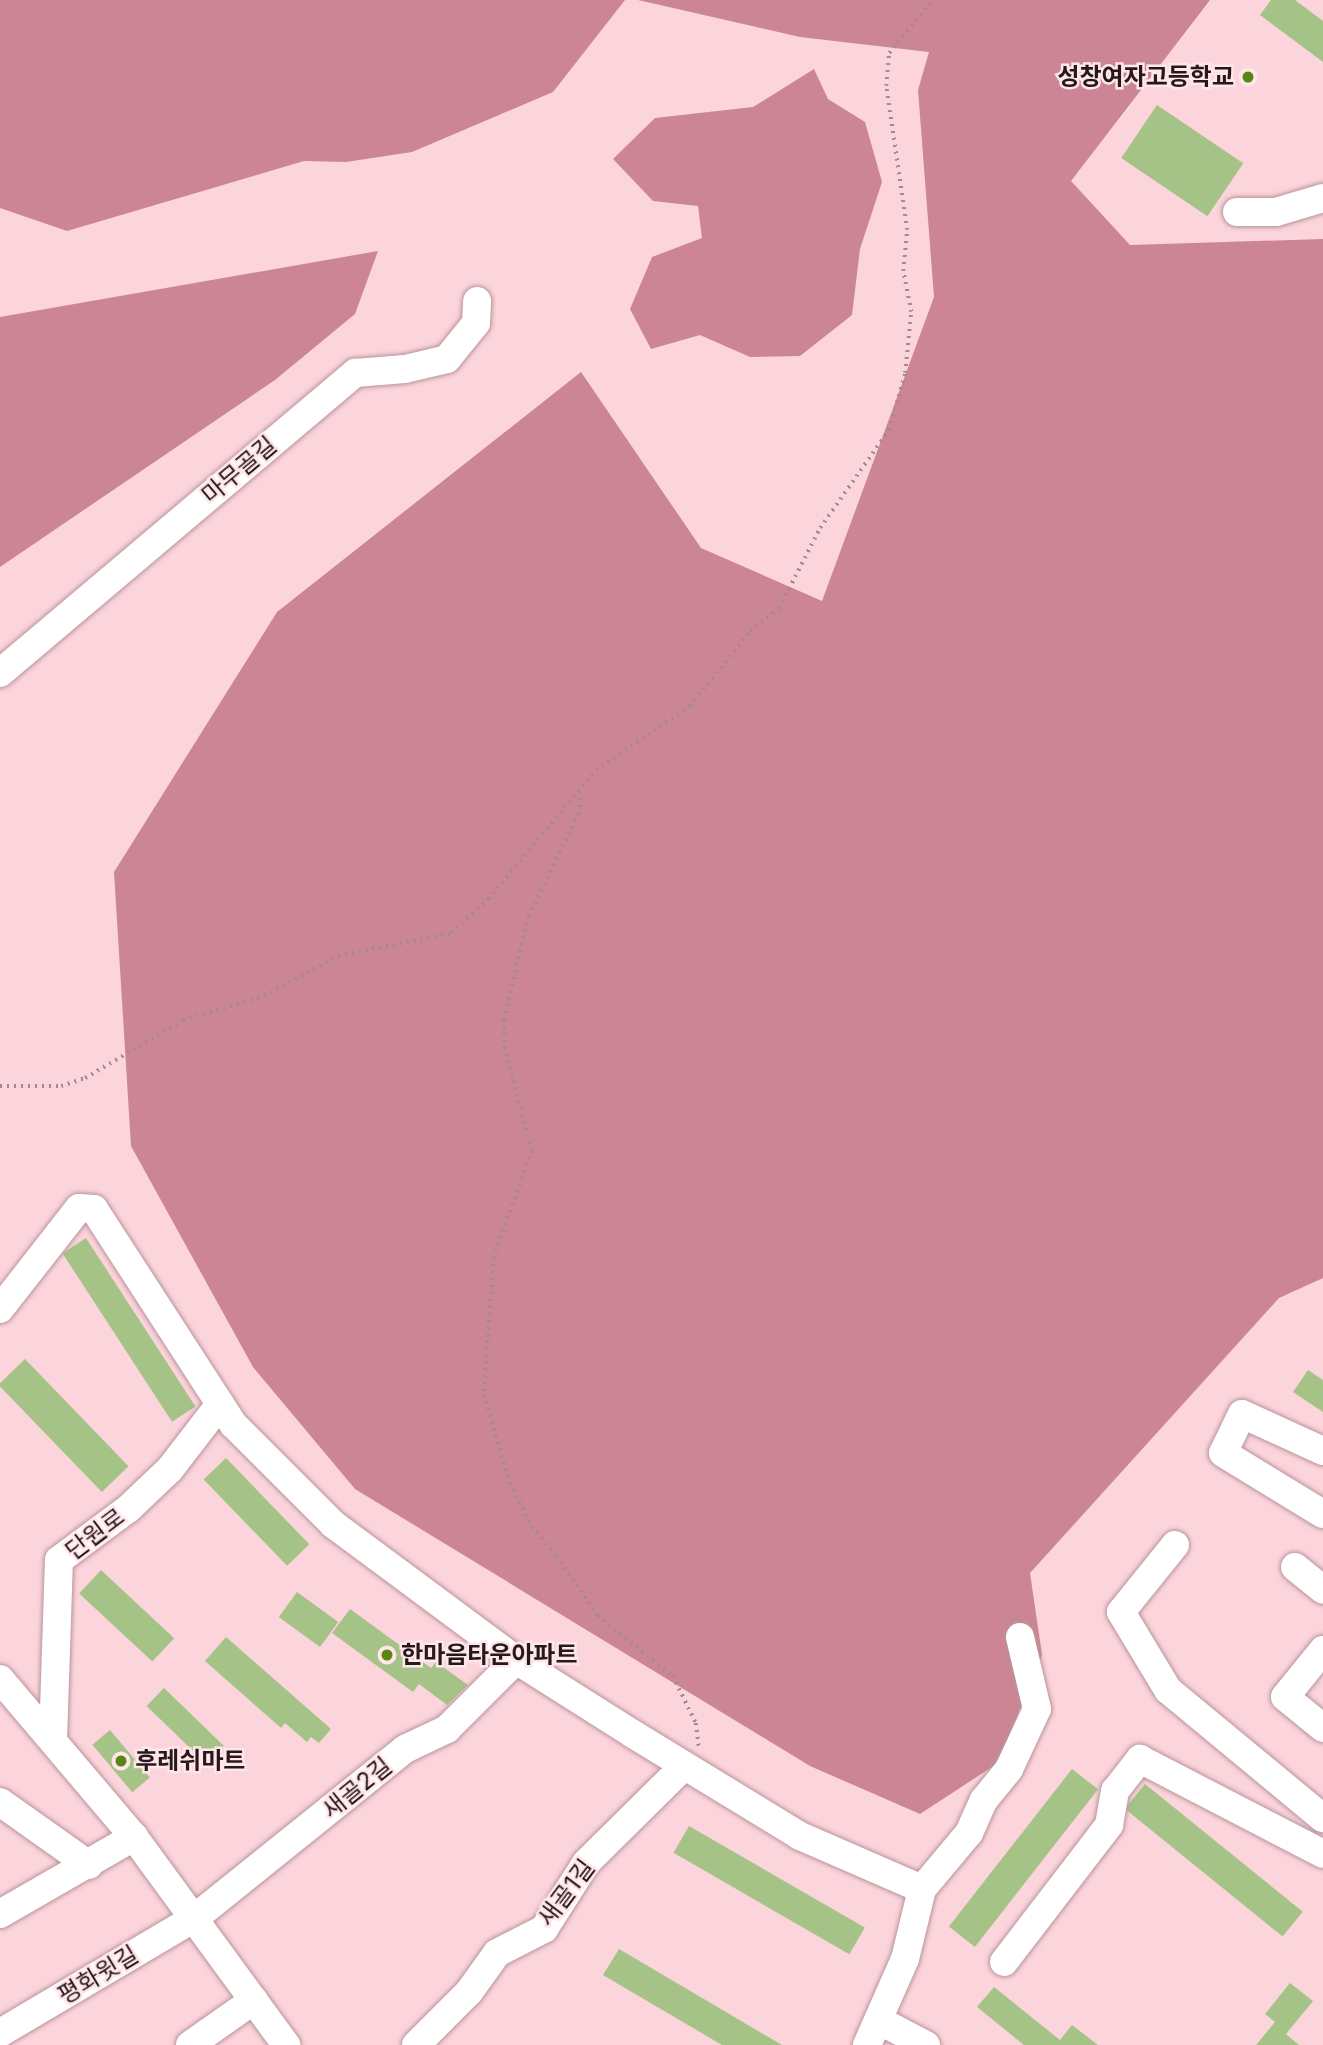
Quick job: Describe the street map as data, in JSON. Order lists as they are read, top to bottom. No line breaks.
{"streets":{"street":["마무골길","단원로","새골2길","새골1길","평화윗길"]},"crossings":[["새골2길","평화윗길"]],"places":["성창여자고등학교","한마음타운아파트","후레쉬마트"]}
